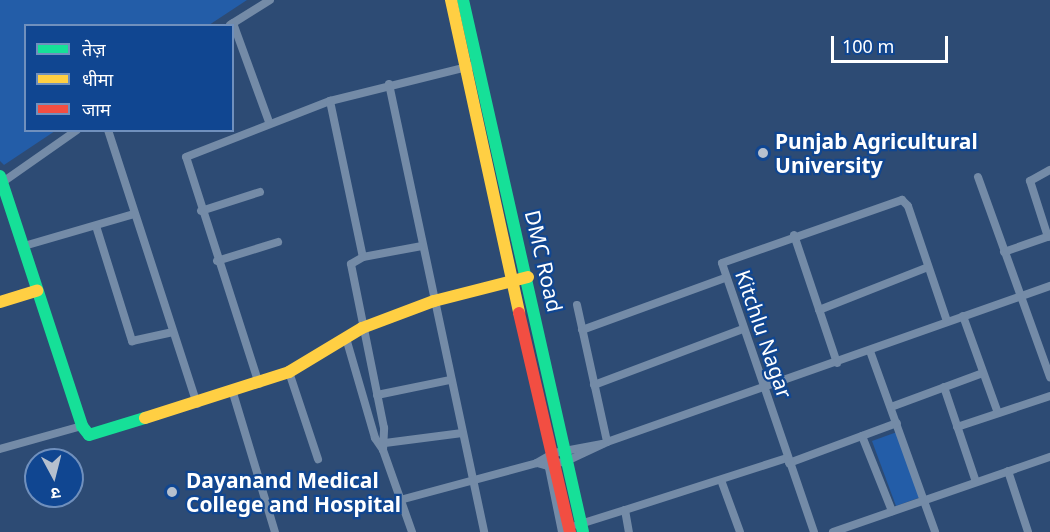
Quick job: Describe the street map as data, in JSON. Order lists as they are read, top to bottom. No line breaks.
{"streets":{"street":["DMC Road","Kitchlu Nagar"]},"places":["Punjab Agricultural University","Dayanand Medical College and Hospital"],"legend":["तेज़","धीमा","जाम"],"scale_bar":"100 m","north":"bottom"}
